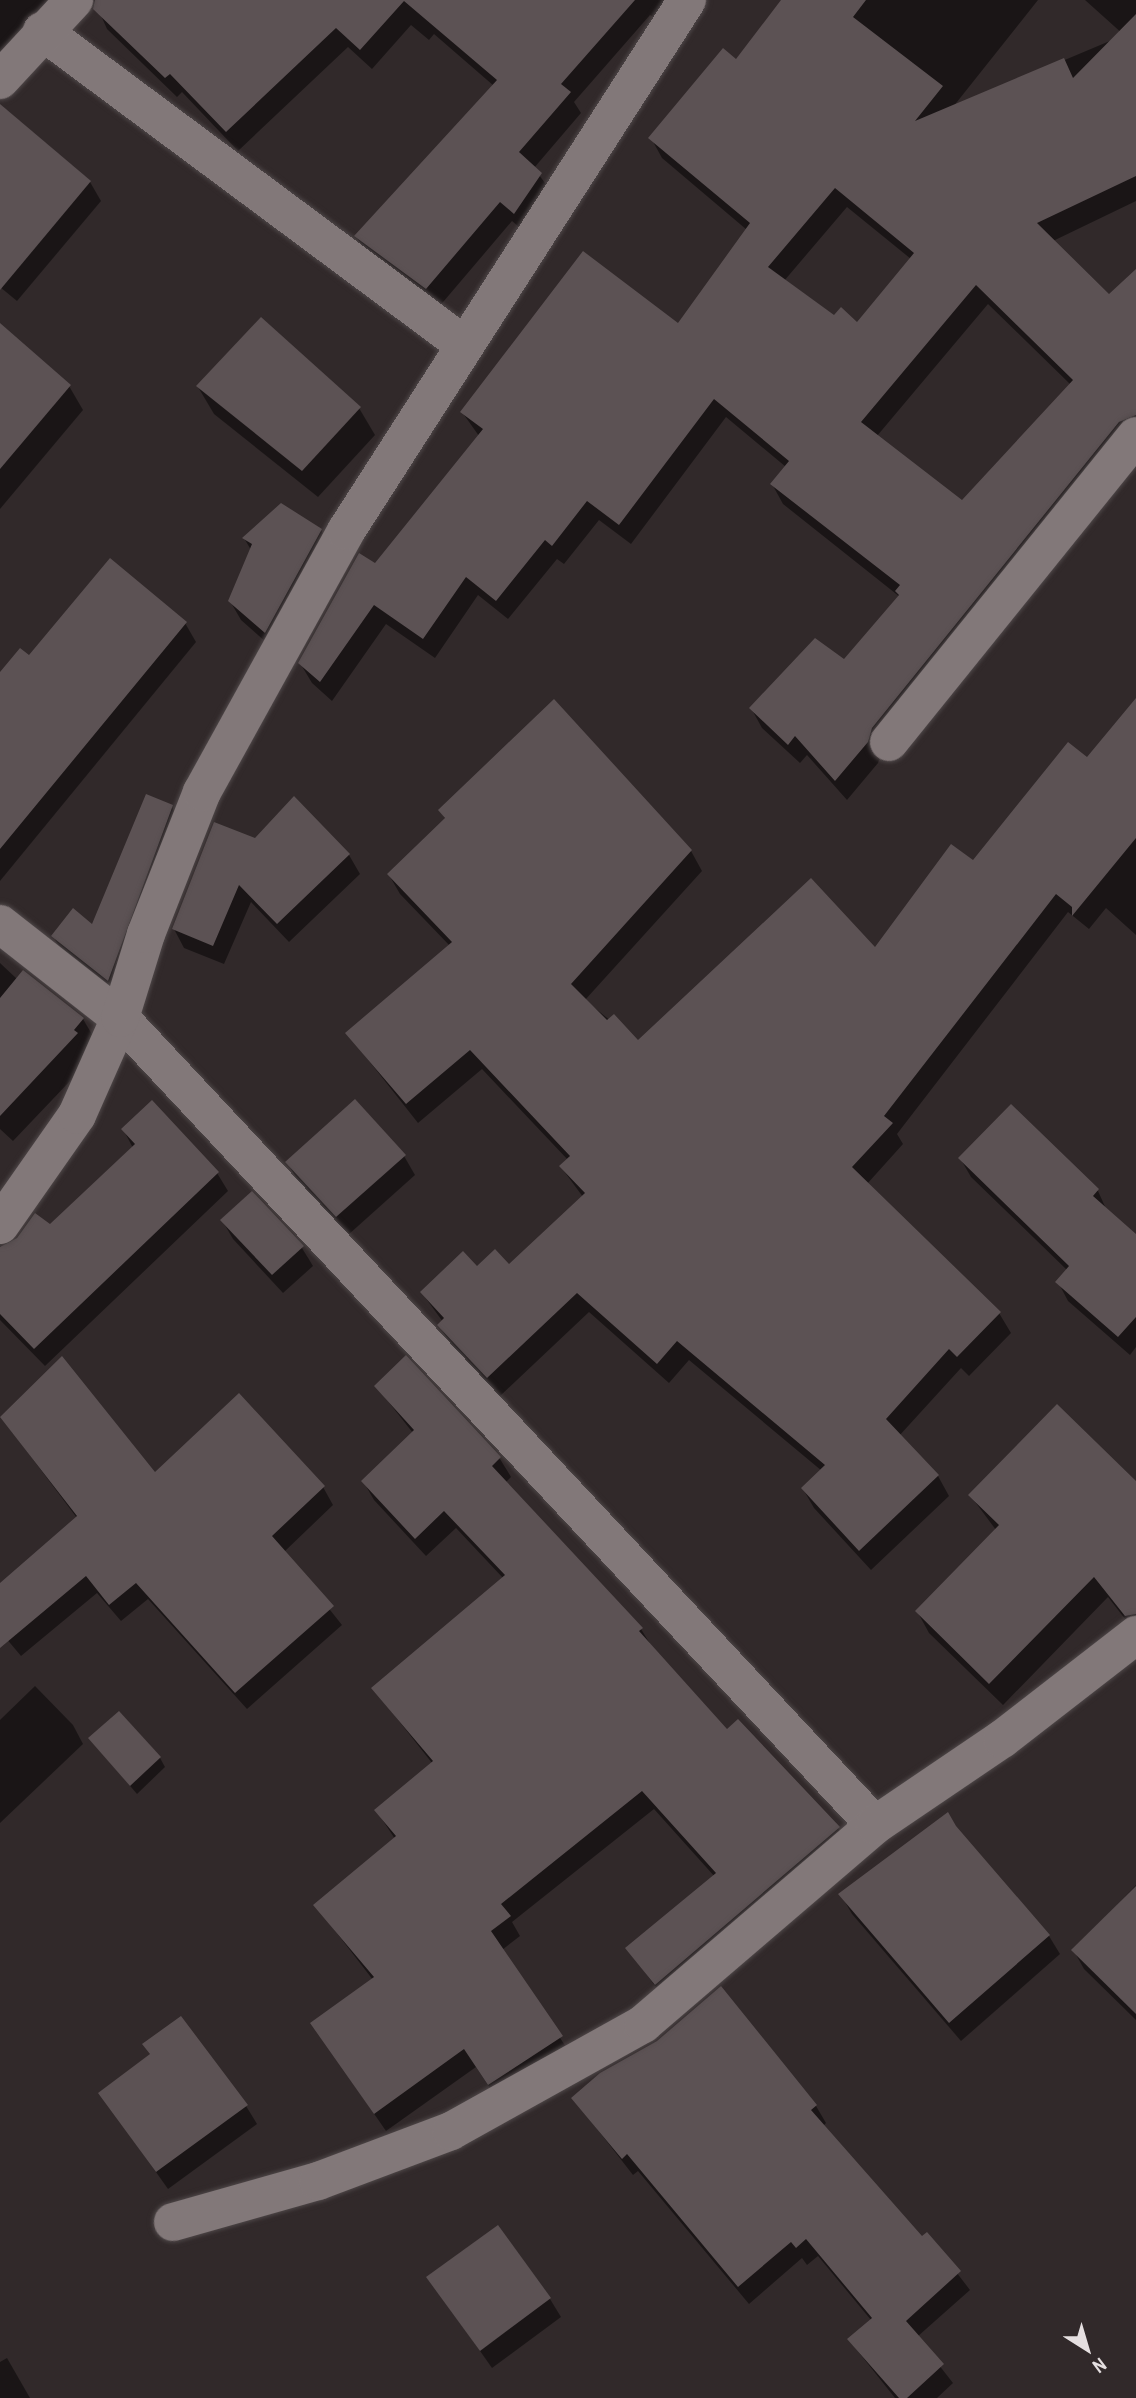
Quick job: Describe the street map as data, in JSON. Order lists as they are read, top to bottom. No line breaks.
{"north":"bottom right"}
